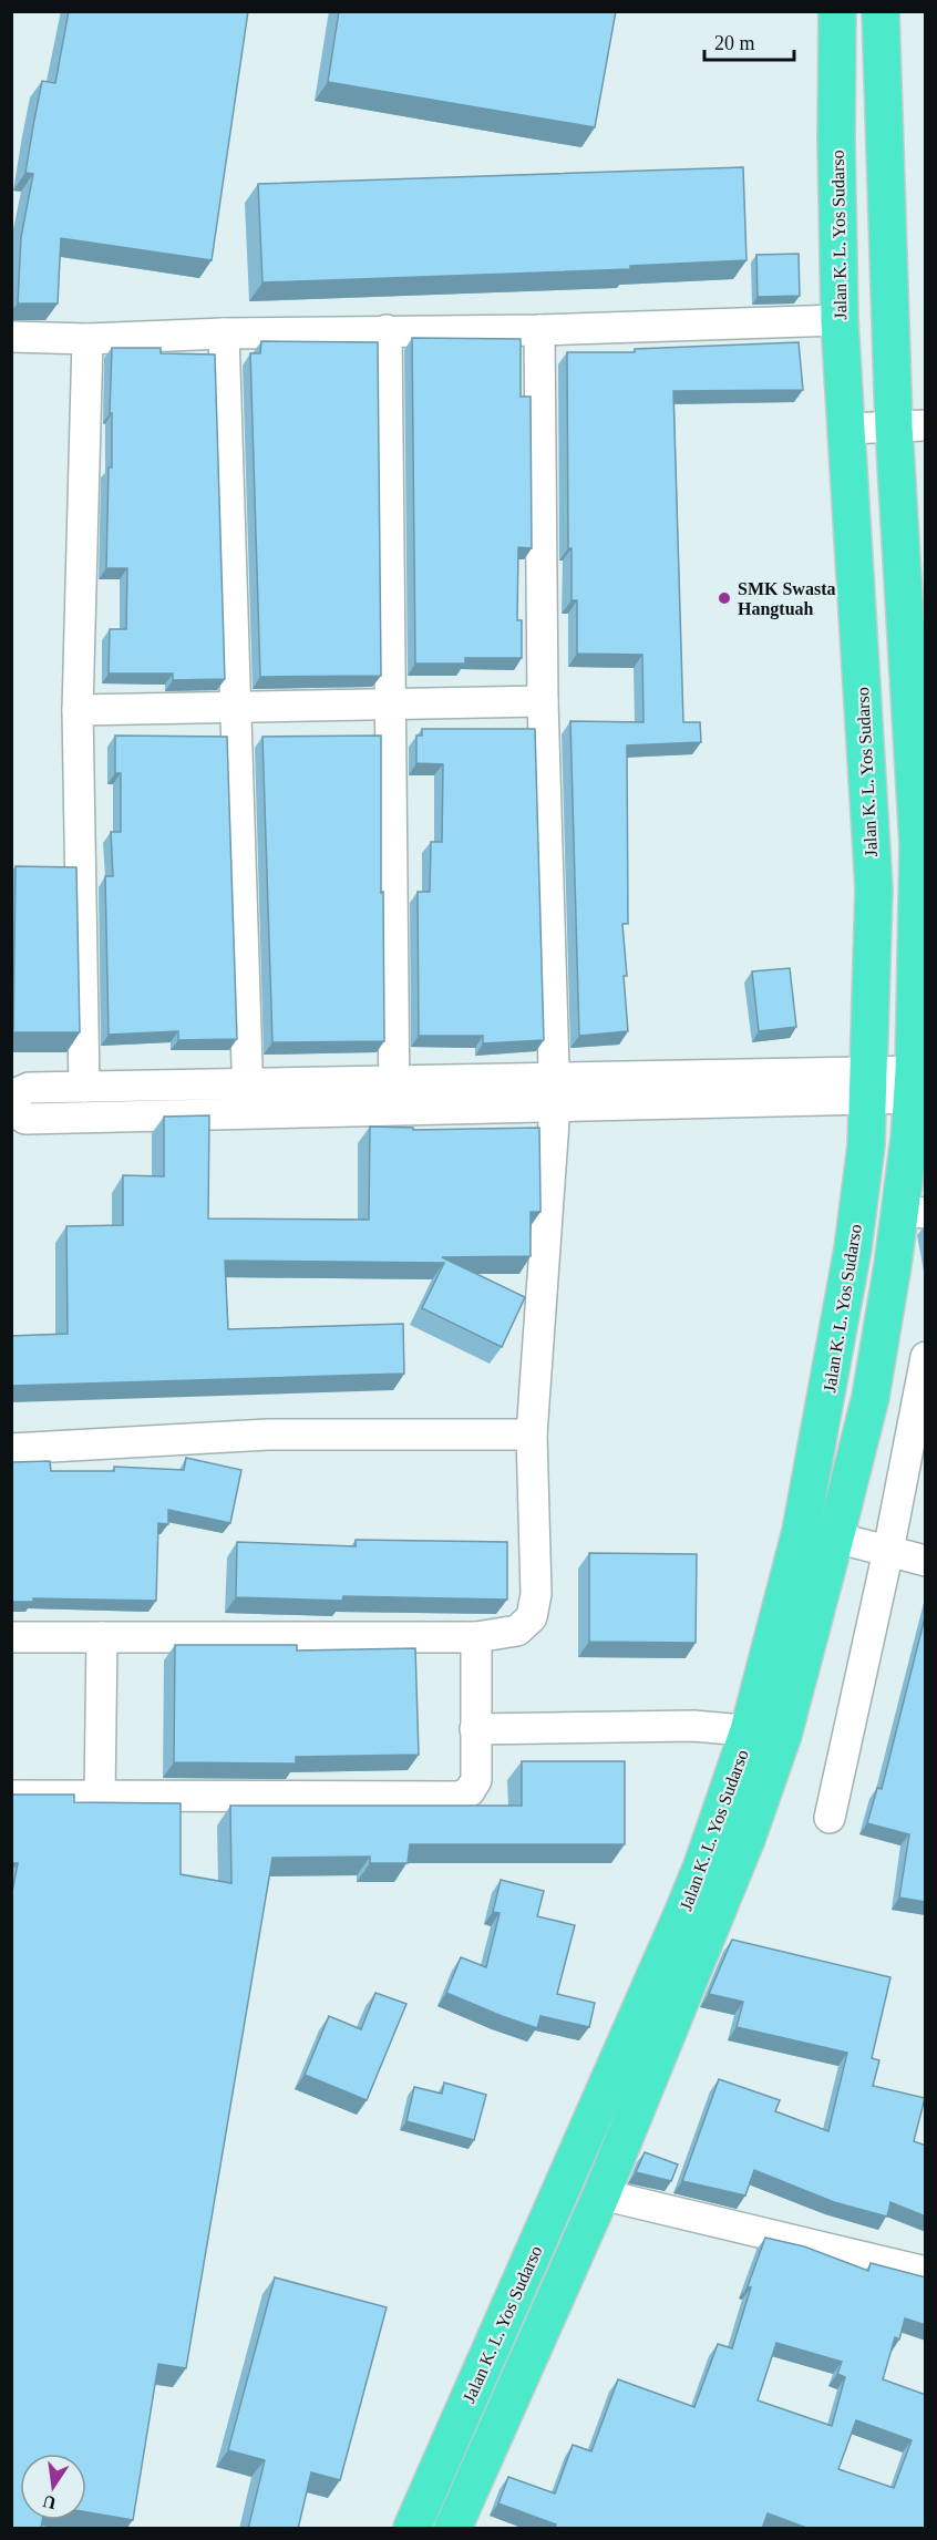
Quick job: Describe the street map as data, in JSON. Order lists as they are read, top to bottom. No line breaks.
{"streets":{"highway":["Jalan K. L. Yos Sudarso"]},"places":["SMK Swasta Hangtuah"],"scale_bar":"20 m","north":"bottom"}
